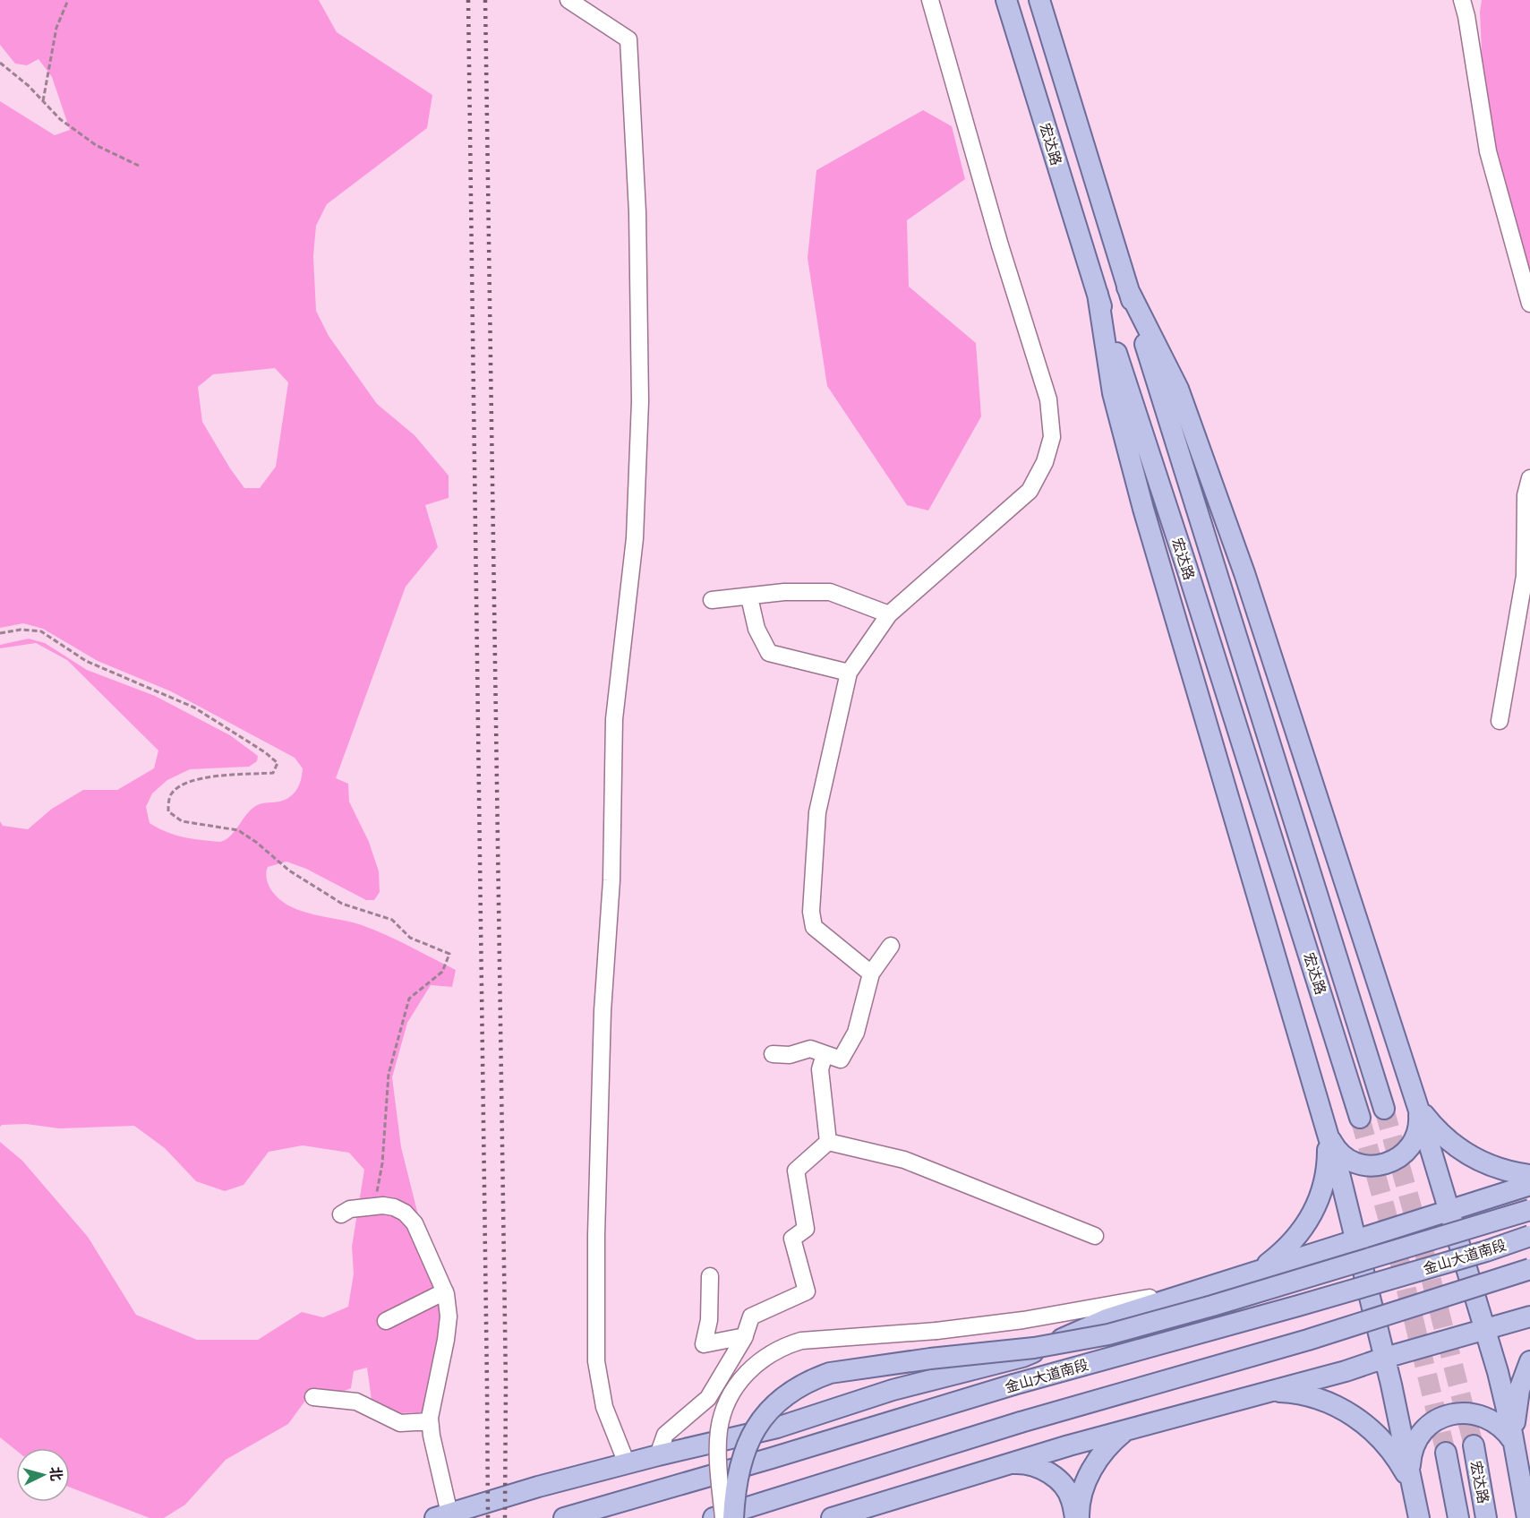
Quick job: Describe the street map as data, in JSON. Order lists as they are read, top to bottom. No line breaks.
{"streets":{"main road":["宏达路","金山大道南段"]},"north":"right"}
